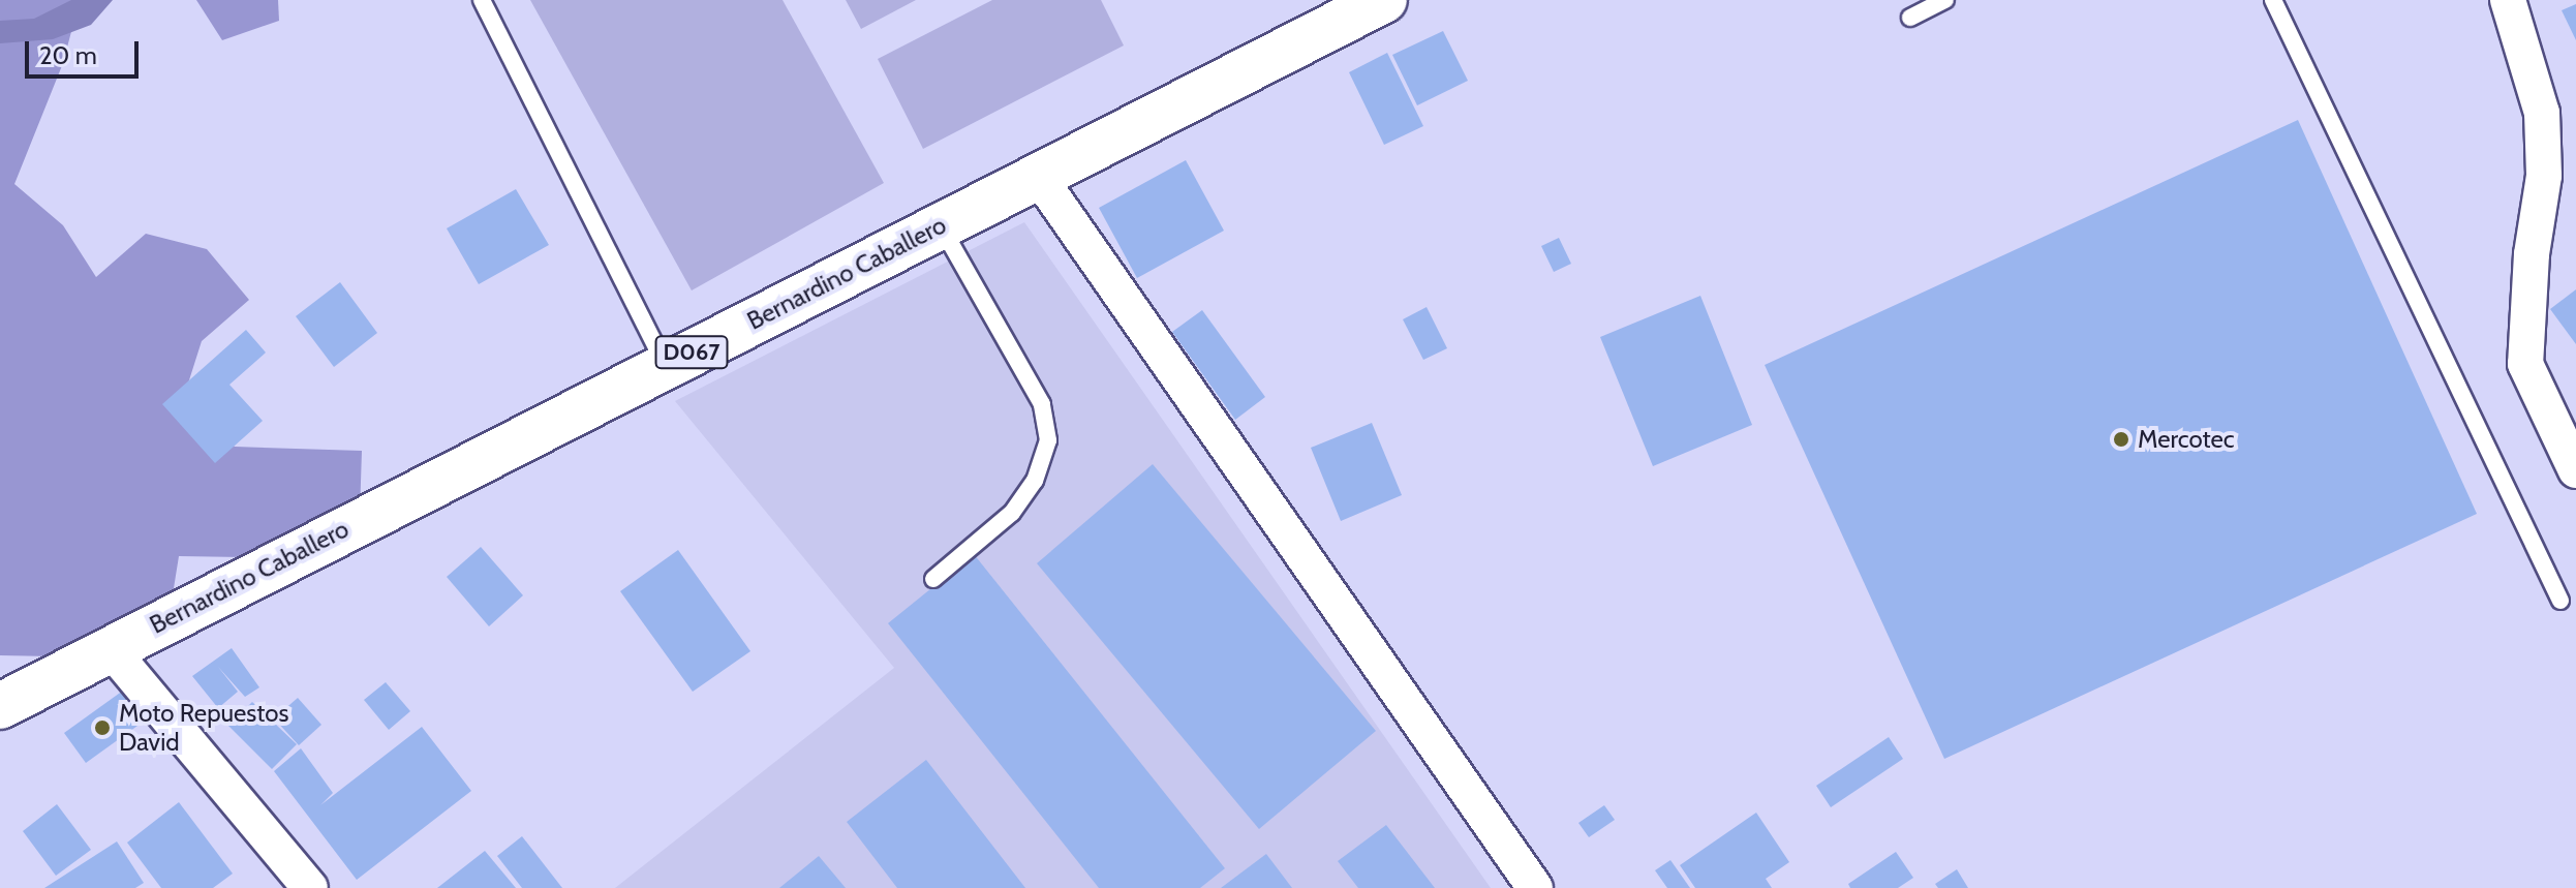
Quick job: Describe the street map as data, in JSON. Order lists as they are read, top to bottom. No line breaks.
{"streets":{"main road":["Bernardino Caballero","D067"]},"places":["Mercotec","Moto Repuestos David"],"scale_bar":"20 m"}
